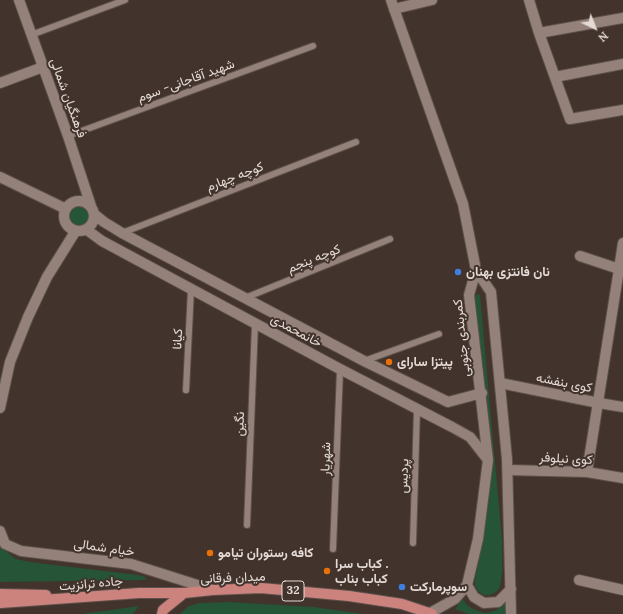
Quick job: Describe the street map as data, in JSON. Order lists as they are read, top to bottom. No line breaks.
{"streets":{"main road":["فرهنگیان شمالی","خانمحمدی","کمربندی جنوبی","کوی بنفشه","کوی نیلوفر","خیام شمالی","میدان فرقانی","جاده ترانزیت","32"],"lane":["شهید آقاجانی- سوم","کوچه چهارم","کوچه پنجم","کیانا","نگین","شهریار","پردیس"]},"crossings":[["شهید آقاجانی- سوم","فرهنگیان شمالی"],["فرهنگیان شمالی","خانمحمدی"],["کوچه چهارم","خانمحمدی"],["کوچه پنجم","خانمحمدی"],["خانمحمدی","کمربندی جنوبی"],["خانمحمدی","کیانا"],["خانمحمدی","نگین"],["خانمحمدی","شهریار"],["خانمحمدی","پردیس"],["کمربندی جنوبی","میدان فرقانی"],["خیام شمالی","میدان فرقانی"],["میدان فرقانی","جاده ترانزیت"]],"places":["نان فانتزی بهنان","پیتزا سارای","کافه رستوران تیامو","کباب سرا . کباب بناب","سوپرمارکت"],"north":"bottom right"}
